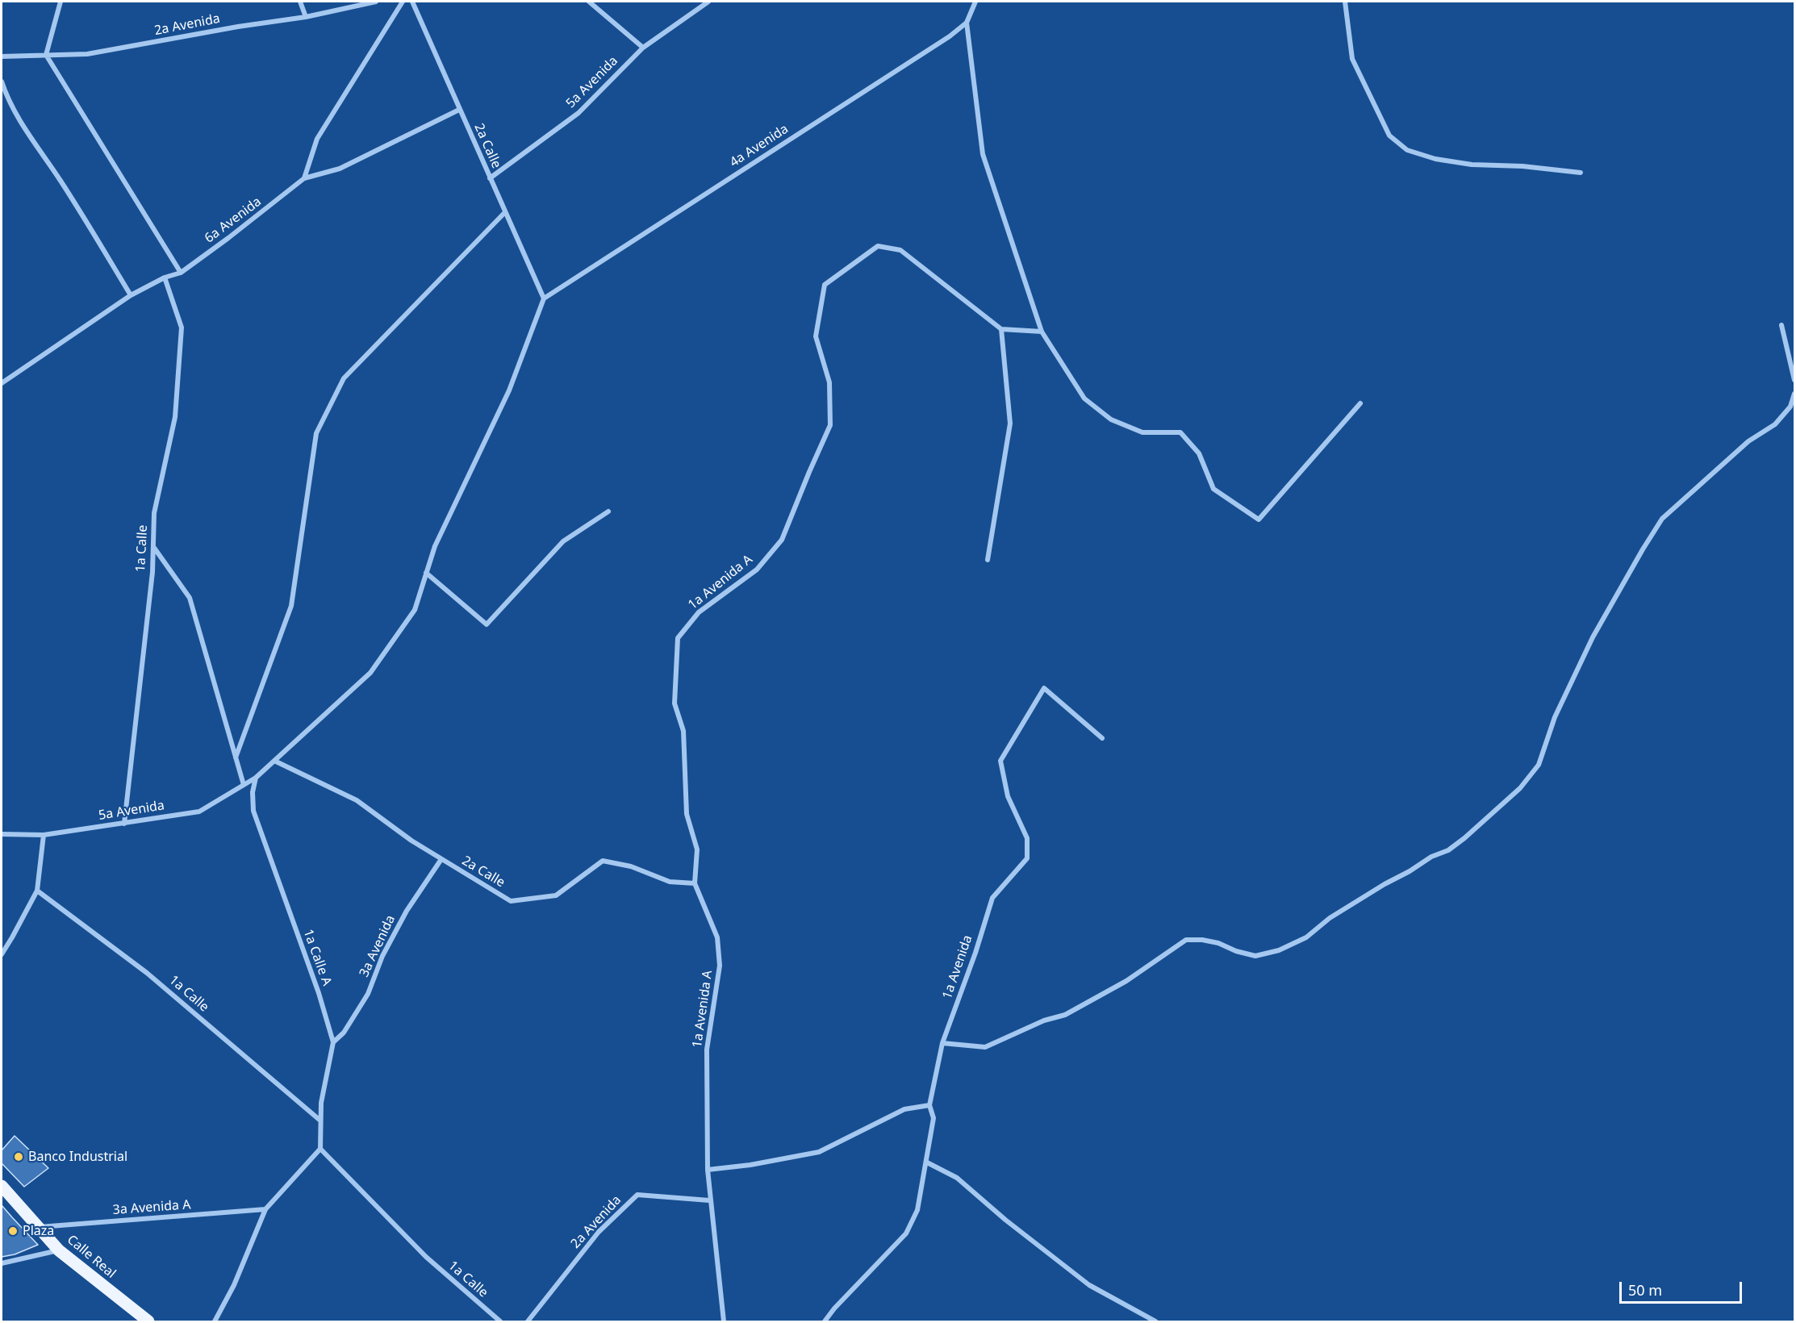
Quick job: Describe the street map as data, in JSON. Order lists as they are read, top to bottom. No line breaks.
{"streets":{"main road":["Calle Real"],"street":["2a Avenida","5a Avenida","2a Calle","4a Avenida","6a Avenida","1a Calle","1a Avenida A","3a Avenida","1a Calle A","1a Avenida","3a Avenida A"]},"crossings":[["2a Avenida","1a Avenida A"],["5a Avenida","2a Calle"],["5a Avenida","4a Avenida"],["5a Avenida","1a Calle"],["5a Avenida","1a Calle A"],["2a Calle","4a Avenida"],["2a Calle","1a Avenida A"],["2a Calle","3a Avenida"],["6a Avenida","1a Calle"],["1a Calle","1a Calle A"],["3a Avenida","1a Calle A"],["3a Avenida A","Calle Real"]],"places":["Banco Industrial","Plaza"],"scale_bar":"50 m"}
